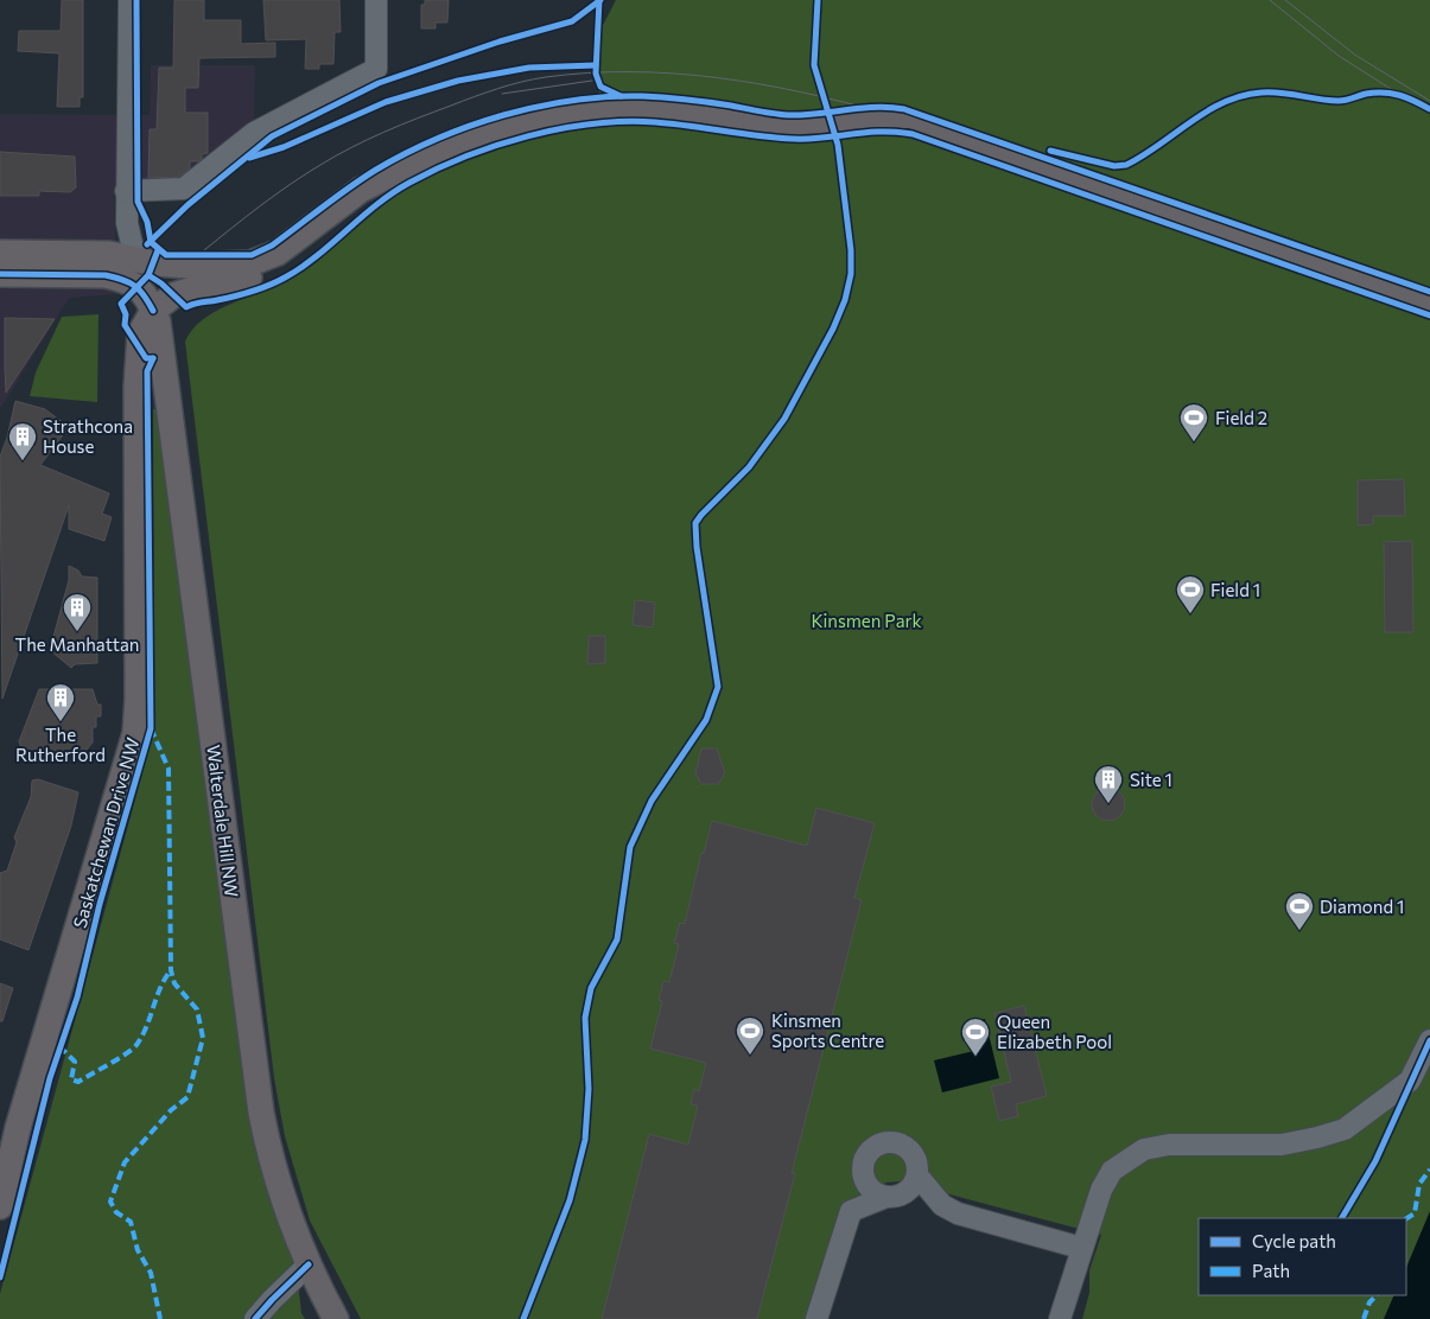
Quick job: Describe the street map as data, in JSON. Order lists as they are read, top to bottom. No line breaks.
{"streets":{"main road":["Walterdale Hill NW","Saskatchewan Drive NW"]},"crossings":[["Walterdale Hill NW","Saskatchewan Drive NW"]],"parks":["Kinsmen Park"],"places":{"sports":["Field 2","Field 1","Diamond 1","Kinsmen Sports Centre","Queen Elizabeth Pool"],"building":["Strathcona House","The Manhattan","The Rutherford","Site 1"]},"legend":["Cycle path","Path"]}
